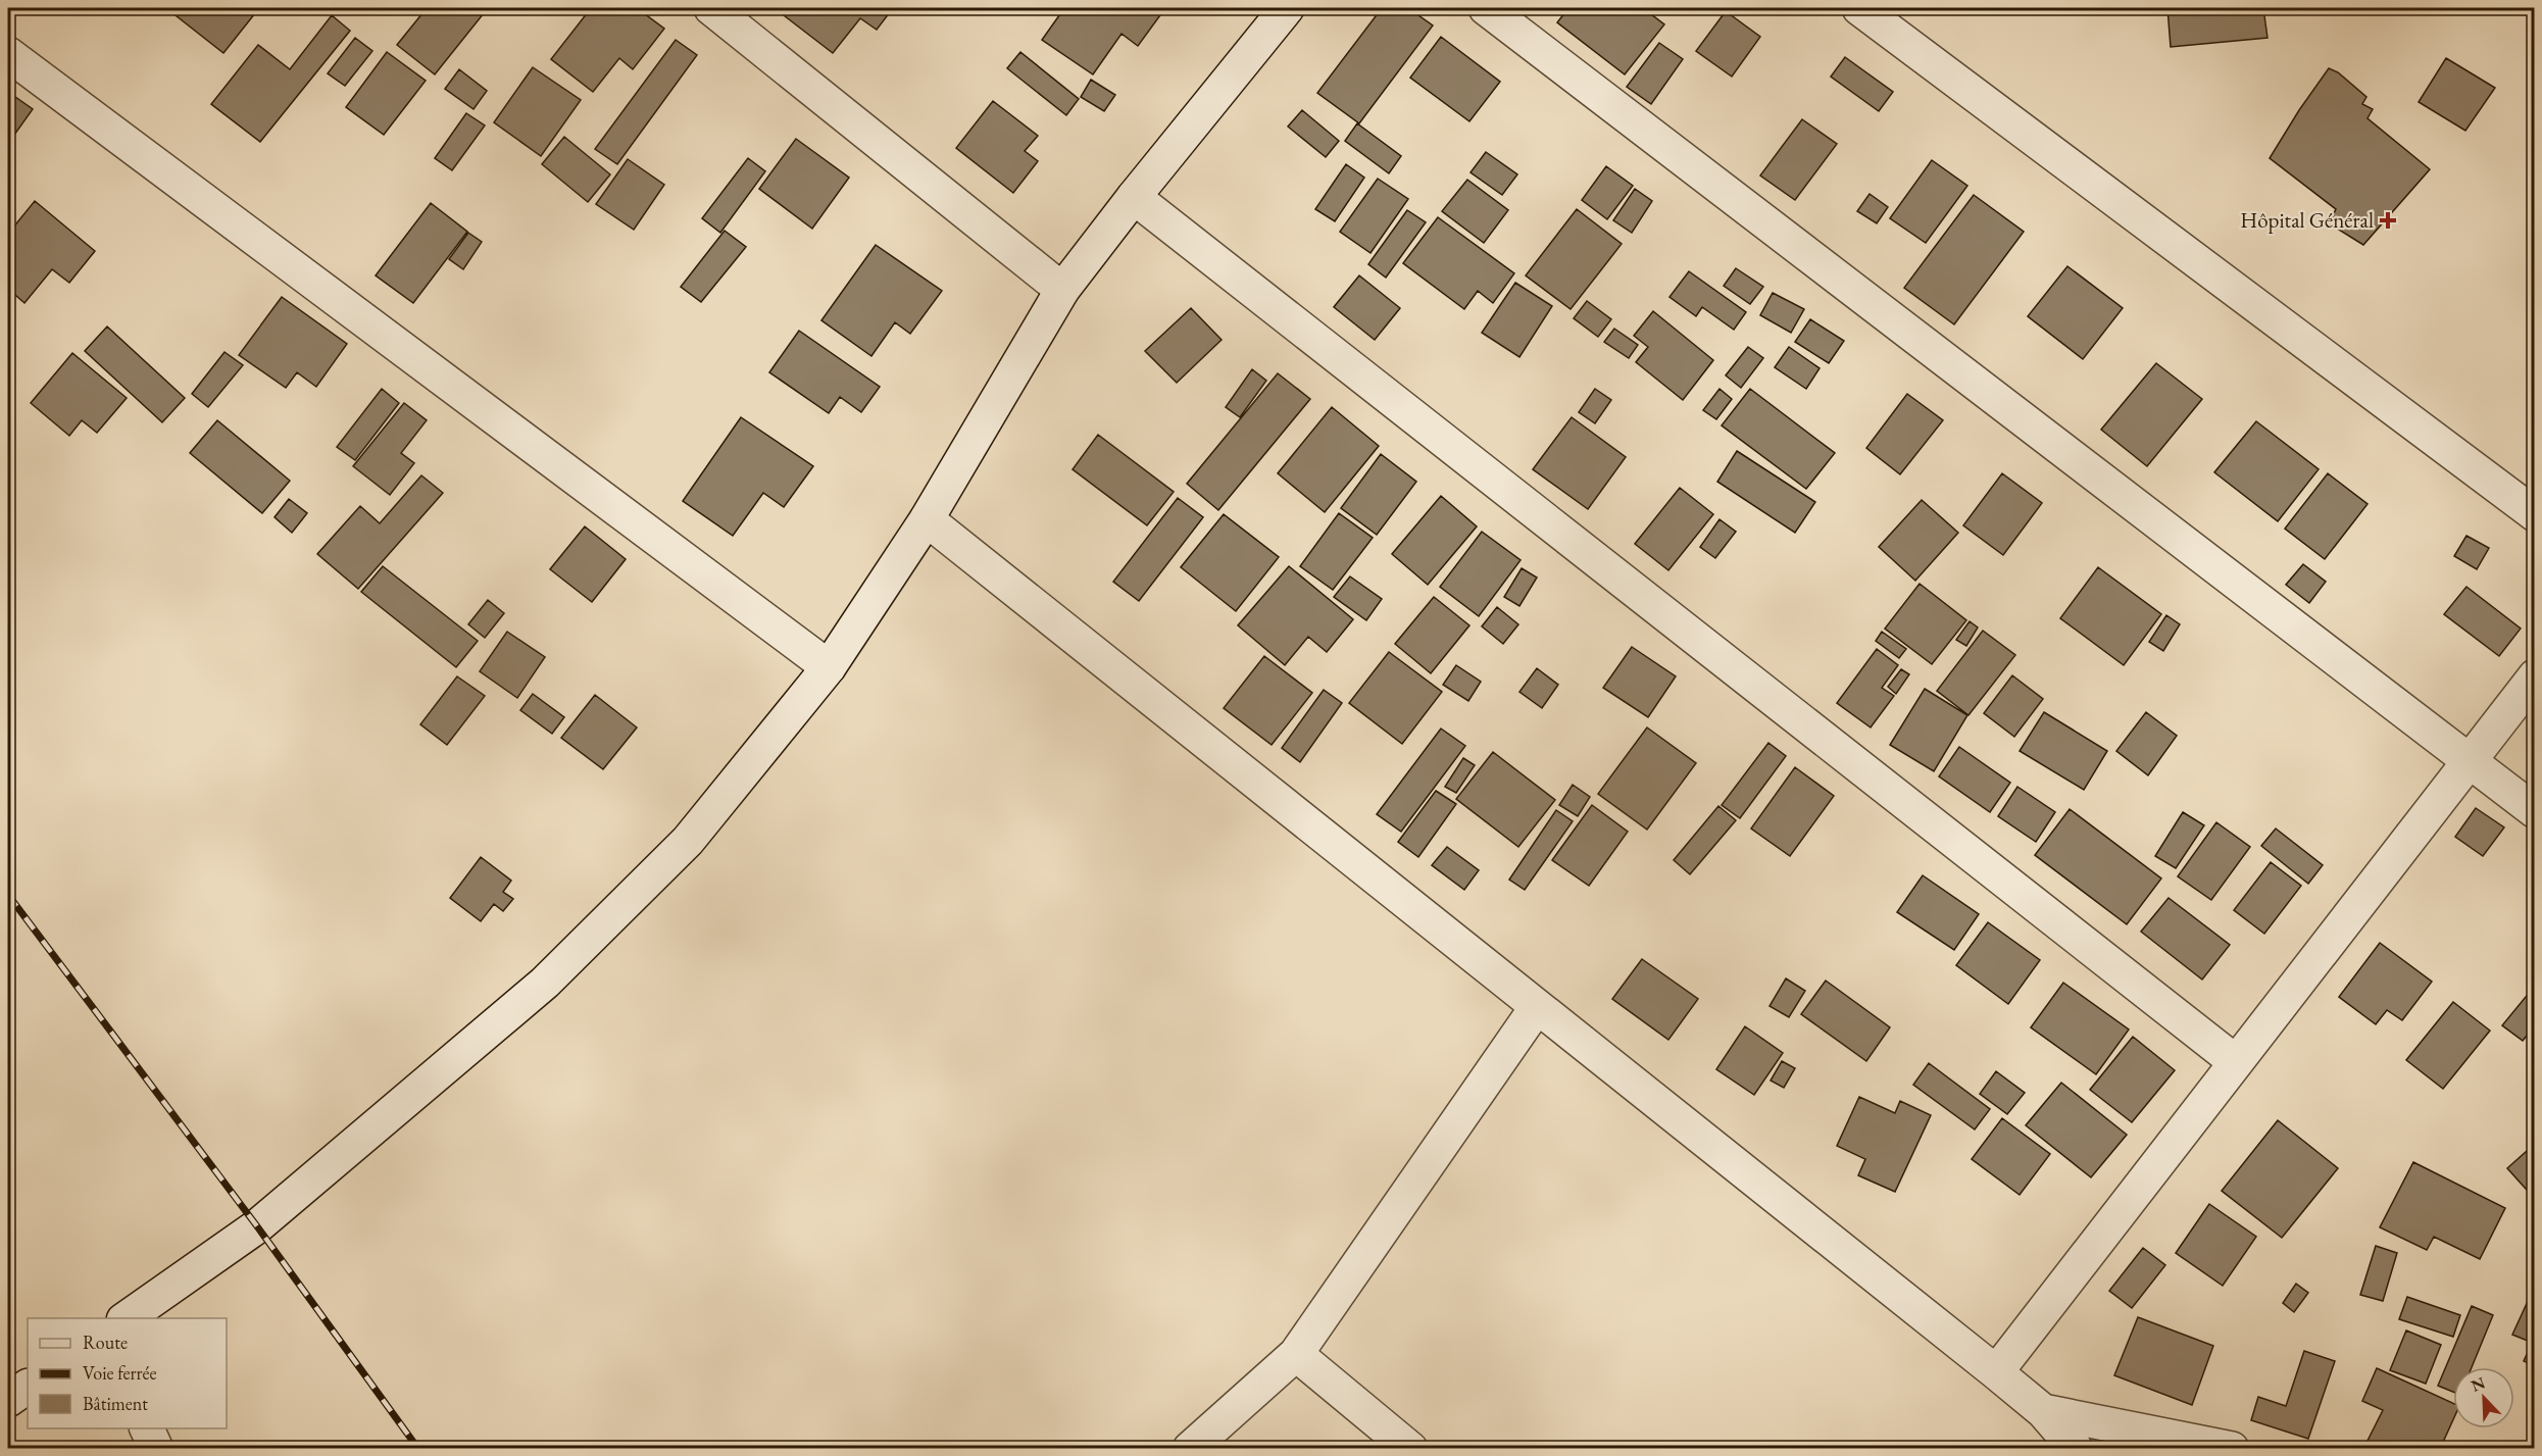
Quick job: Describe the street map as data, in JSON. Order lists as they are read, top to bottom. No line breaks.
{"places":{"health":["Hôpital Général"]},"legend":["Route","Voie ferrée","Bâtiment"],"north":"top left"}
